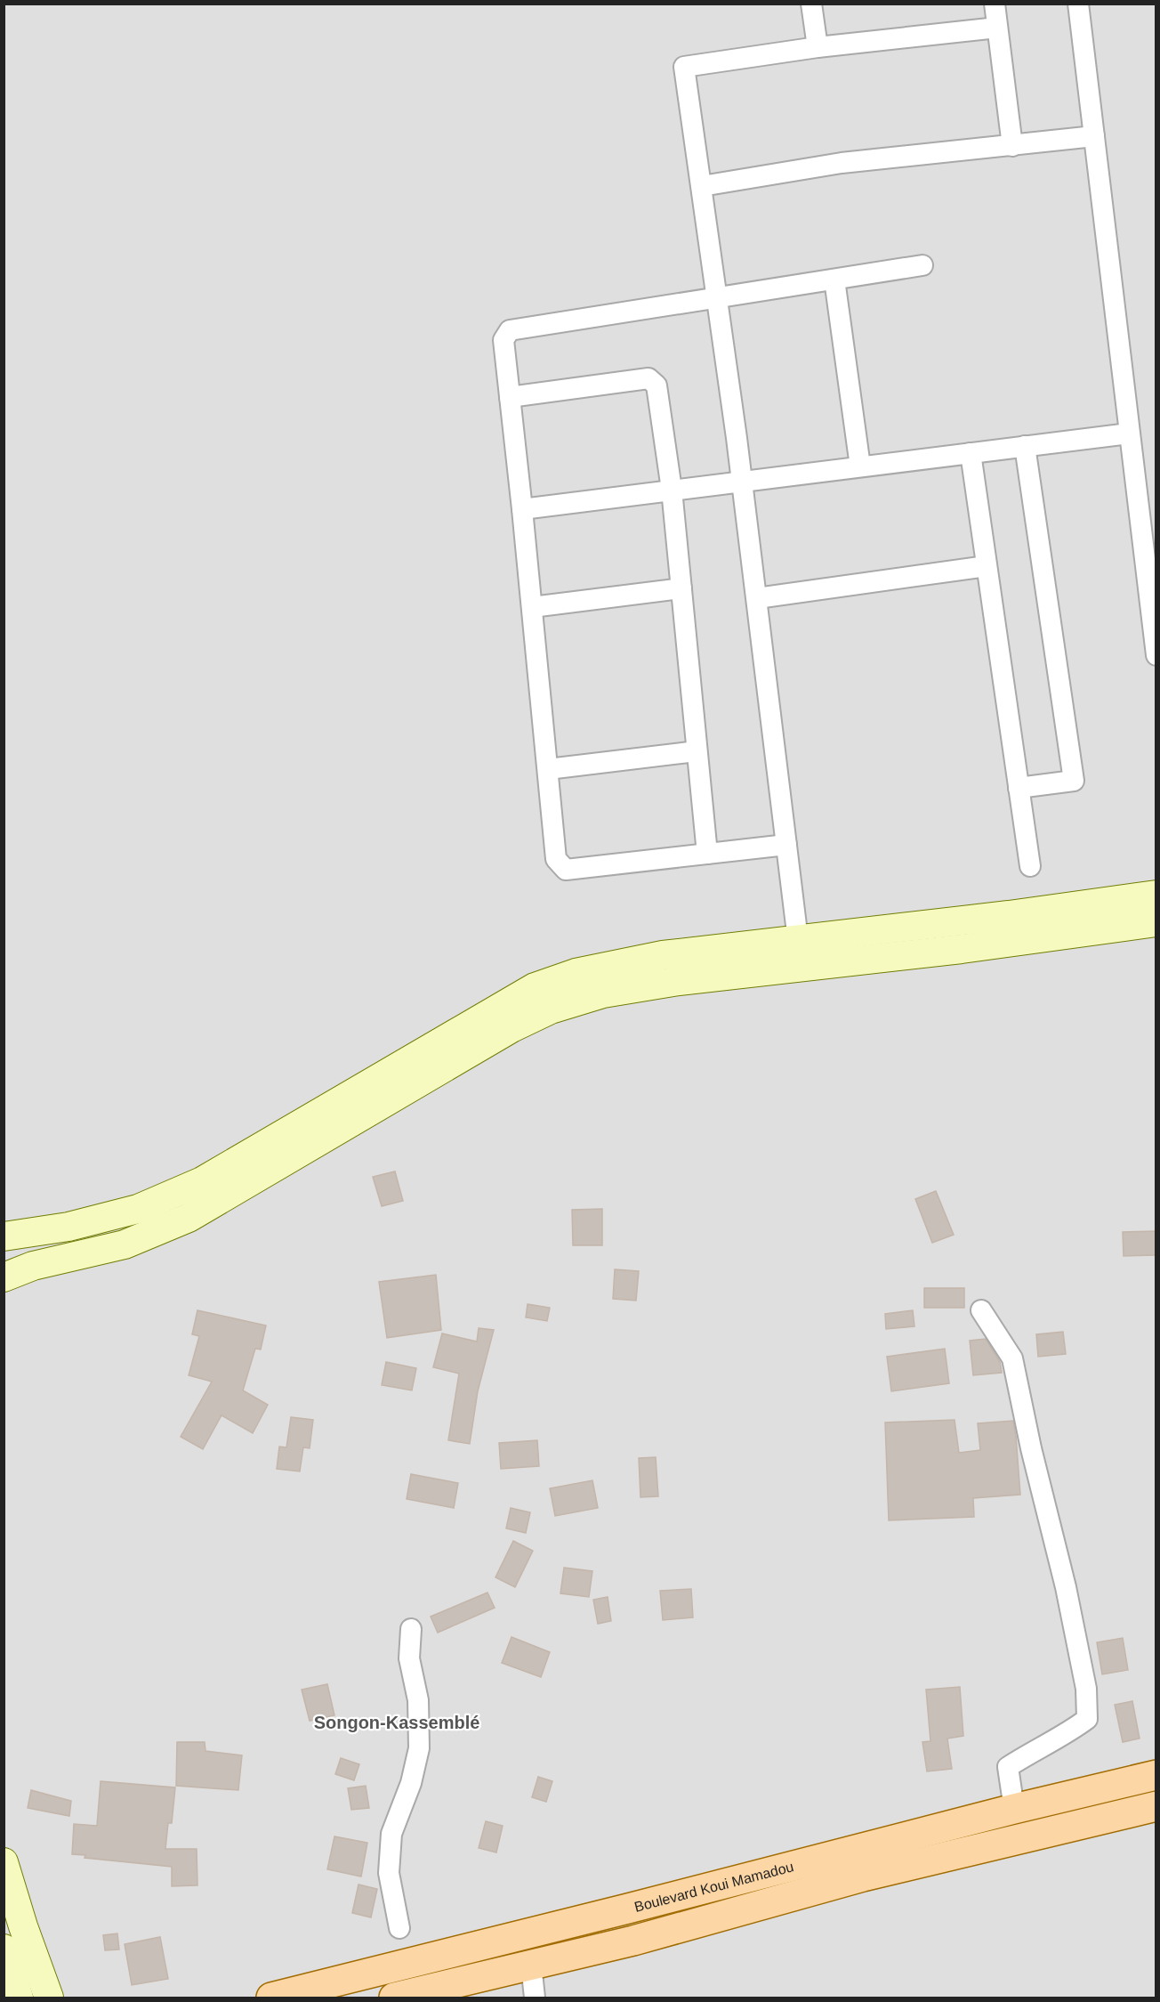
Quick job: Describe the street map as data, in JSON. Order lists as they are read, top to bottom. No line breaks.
{"streets":{"main road":["Boulevard Koui Mamadou"]},"districts":["Songon-Kassemblé"]}
